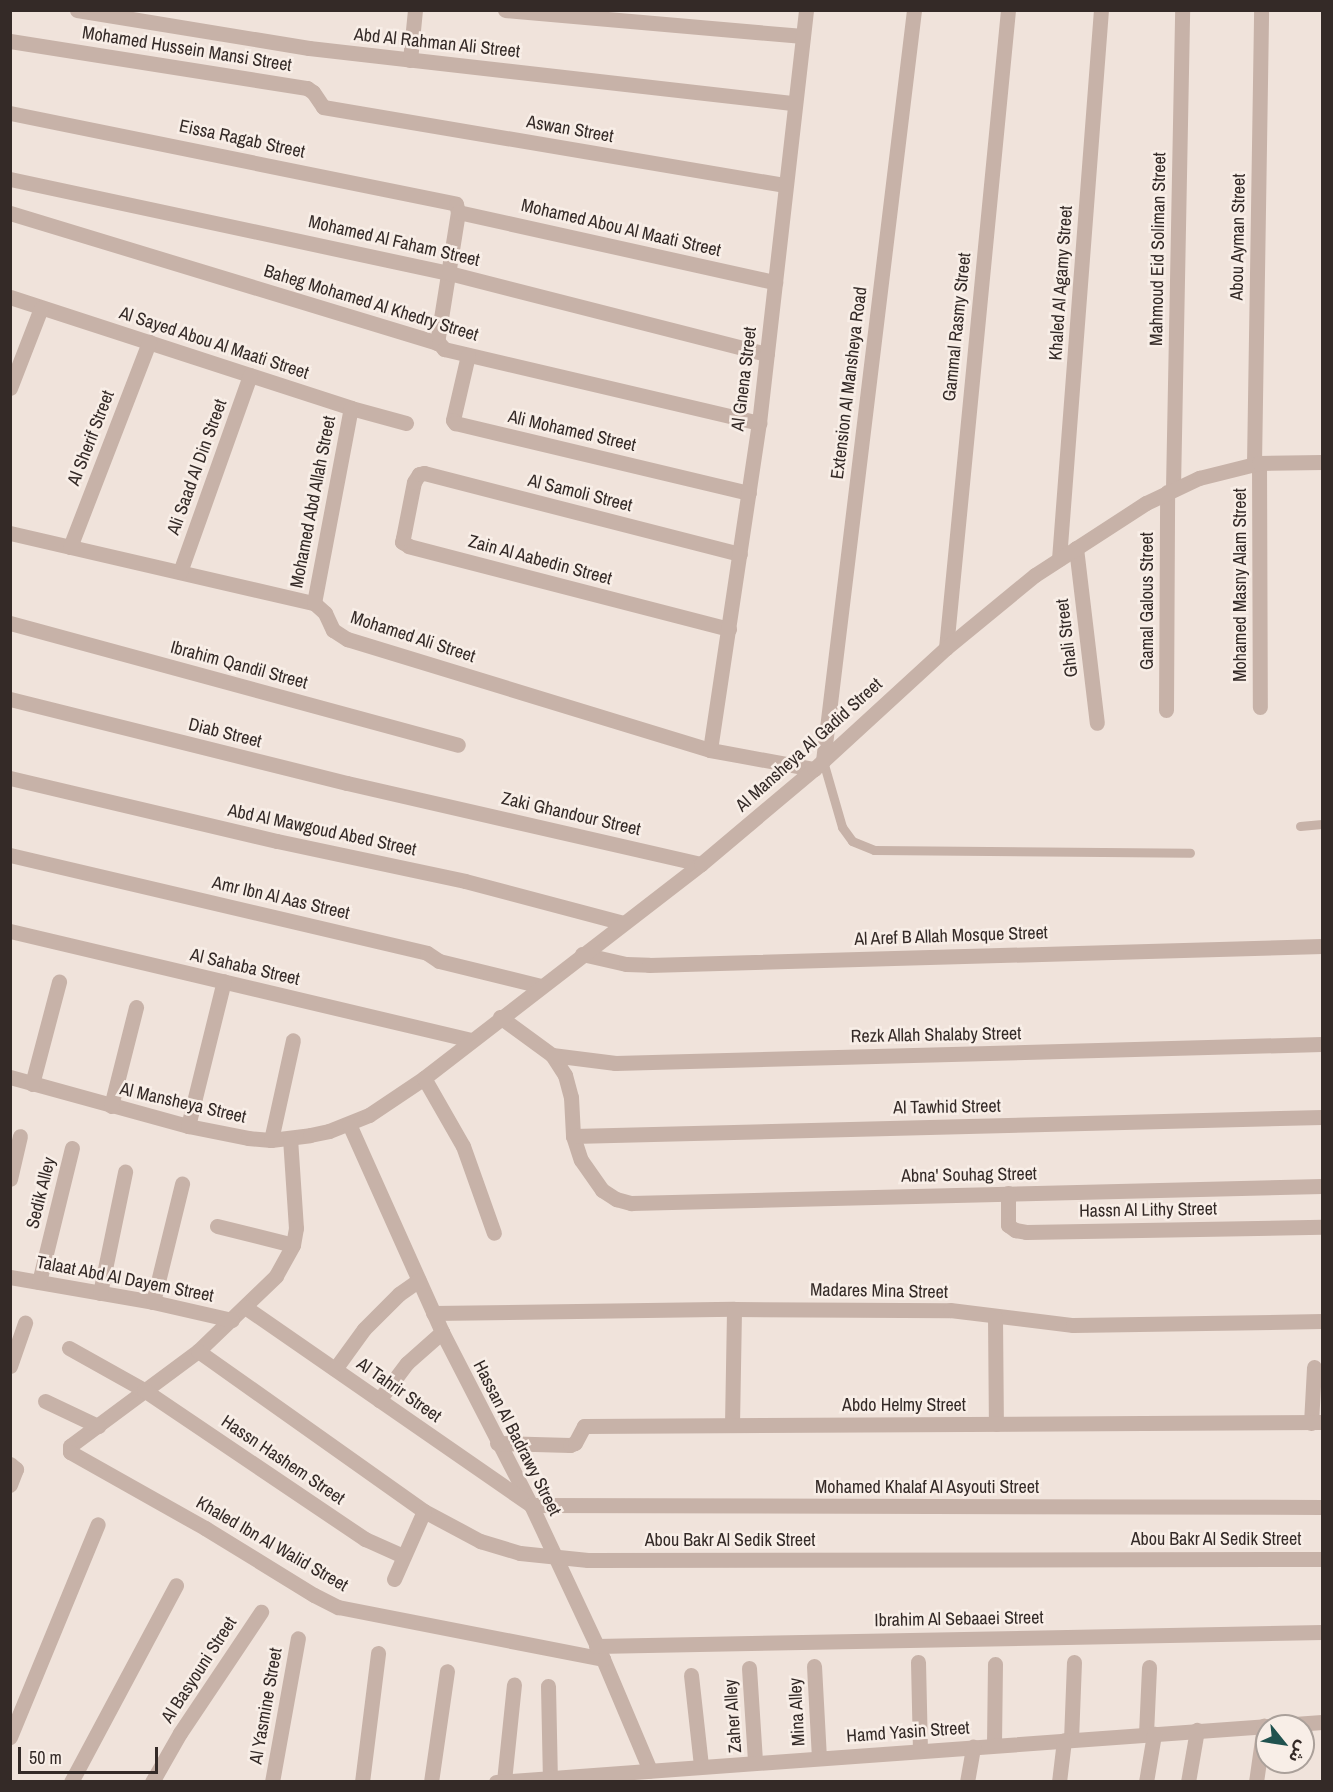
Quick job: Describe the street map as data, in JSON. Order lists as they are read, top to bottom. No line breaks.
{"streets":{"street":["Abd Al Rahman Ali Street","Mohamed Hussein Mansi Street","Aswan Street","Eissa Ragab Street","Mohamed Abou Al Maati Street","Abou Ayman Street","Mohamed Al Faham Street","Mahmoud Eid Soliman Street","Khaled Al Agamy Street","Baheg Mohamed Al Khedry Street","Gammal Rasmy Street","Al Sayed Abou Al Maati Street","Al Gnena Street","Extension Al Mansheya Road","Ali Mohamed Street","Al Sherif Street","Ali Saad Al Din Street","Al Samoli Street","Mohamed Abd Allah Street","Zain Al Aabedin Street","Mohamed Masny Alam Street","Gamal Galous Street","Mohamed Ali Street","Ghali Street","Ibrahim Qandil Street","Diab Street","Al Mansheya Al Gadid Street","Zaki Ghandour Street","Abd Al Mawgoud Abed Street","Amr Ibn Al Aas Street","Al Aref B Allah Mosque Street","Al Sahaba Street","Rezk Allah Shalaby Street","Al Mansheya Street","Al Tawhid Street","Abna' Souhag Street","Sedik Alley","Hassn Al Lithy Street","Talaat Abd Al Dayem Street","Madares Mina Street","Al Tahrir Street","Abdo Helmy Street","Hassan Al Badrawy Street","Hassn Hashem Street","Mohamed Khalaf Al Asyouti Street","Abou Bakr Al Sedik Street","Khaled Ibn Al Walid Street","Ibrahim Al Sebaaei Street","Al Basyouni Street","Al Yasmine Street","Mina Alley","Zaher Alley","Hamd Yasin Street"]},"crossings":[["Abd Al Rahman Ali Street","Al Gnena Street"],["Mohamed Hussein Mansi Street","Aswan Street"],["Aswan Street","Al Gnena Street"],["Eissa Ragab Street","Mohamed Abou Al Maati Street"],["Mohamed Abou Al Maati Street","Al Gnena Street"],["Abou Ayman Street","Mohamed Masny Alam Street"],["Abou Ayman Street","Al Mansheya Al Gadid Street"],["Mohamed Al Faham Street","Al Gnena Street"],["Mahmoud Eid Soliman Street","Gamal Galous Street"],["Mahmoud Eid Soliman Street","Al Mansheya Al Gadid Street"],["Khaled Al Agamy Street","Al Mansheya Al Gadid Street"],["Baheg Mohamed Al Khedry Street","Al Gnena Street"],["Baheg Mohamed Al Khedry Street","Ali Mohamed Street"],["Gammal Rasmy Street","Al Mansheya Al Gadid Street"],["Al Sayed Abou Al Maati Street","Al Sherif Street"],["Al Sayed Abou Al Maati Street","Ali Saad Al Din Street"],["Al Sayed Abou Al Maati Street","Mohamed Abd Allah Street"],["Al Gnena Street","Ali Mohamed Street"],["Al Gnena Street","Al Samoli Street"],["Al Gnena Street","Zain Al Aabedin Street"],["Al Gnena Street","Mohamed Ali Street"],["Extension Al Mansheya Road","Mohamed Ali Street"],["Extension Al Mansheya Road","Al Mansheya Al Gadid Street"],["Al Samoli Street","Zain Al Aabedin Street"],["Mohamed Abd Allah Street","Mohamed Ali Street"],["Mohamed Masny Alam Street","Al Mansheya Al Gadid Street"],["Gamal Galous Street","Al Mansheya Al Gadid Street"],["Mohamed Ali Street","Al Mansheya Al Gadid Street"],["Ghali Street","Al Mansheya Al Gadid Street"],["Diab Street","Zaki Ghandour Street"],["Al Mansheya Al Gadid Street","Zaki Ghandour Street"],["Al Mansheya Al Gadid Street","Abd Al Mawgoud Abed Street"],["Al Mansheya Al Gadid Street","Amr Ibn Al Aas Street"],["Al Mansheya Al Gadid Street","Al Aref B Allah Mosque Street"],["Al Mansheya Al Gadid Street","Al Sahaba Street"],["Al Mansheya Al Gadid Street","Al Mansheya Street"],["Al Mansheya Al Gadid Street","Hassan Al Badrawy Street"],["Al Mansheya Street","Hassan Al Badrawy Street"],["Al Tawhid Street","Abna' Souhag Street"],["Abna' Souhag Street","Hassn Al Lithy Street"],["Sedik Alley","Talaat Abd Al Dayem Street"],["Madares Mina Street","Hassan Al Badrawy Street"],["Al Tahrir Street","Hassan Al Badrawy Street"],["Al Tahrir Street","Mohamed Khalaf Al Asyouti Street"],["Abdo Helmy Street","Hassan Al Badrawy Street"],["Hassan Al Badrawy Street","Mohamed Khalaf Al Asyouti Street"],["Hassan Al Badrawy Street","Abou Bakr Al Sedik Street"],["Hassan Al Badrawy Street","Khaled Ibn Al Walid Street"],["Hassan Al Badrawy Street","Ibrahim Al Sebaaei Street"],["Hassan Al Badrawy Street","Hamd Yasin Street"],["Khaled Ibn Al Walid Street","Ibrahim Al Sebaaei Street"],["Mina Alley","Hamd Yasin Street"],["Zaher Alley","Hamd Yasin Street"]],"scale_bar":"50 m","north":"bottom right"}
